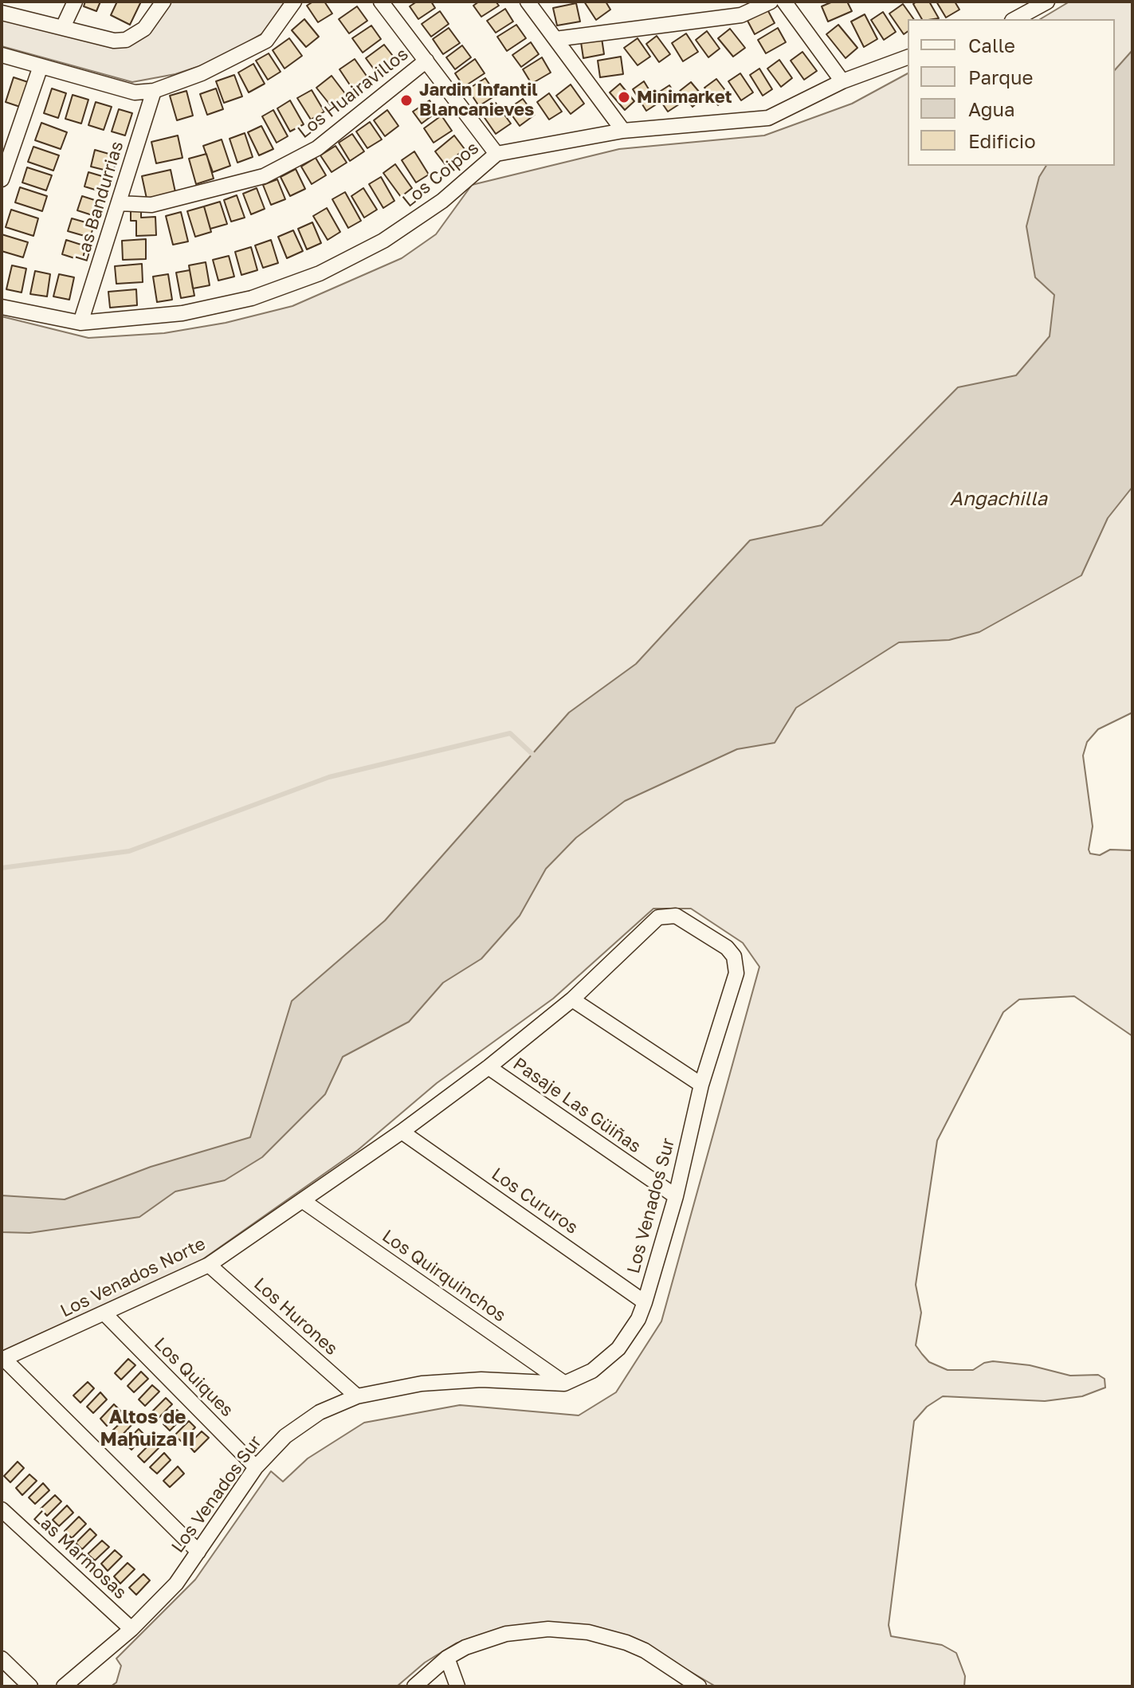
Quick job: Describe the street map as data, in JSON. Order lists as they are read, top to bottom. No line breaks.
{"streets":{"street":["Los Huairavillos","Los Coipos","Las Bandurrias","Pasaje Las Güiñas","Los Cururos","Los Venados Sur","Los Quirquinchos","Los Venados Norte","Los Hurones","Los Quiques","Las Marmosas"]},"crossings":[["Los Huairavillos","Las Bandurrias"],["Los Coipos","Las Bandurrias"],["Pasaje Las Güiñas","Los Venados Sur"],["Los Cururos","Los Venados Sur"],["Los Venados Sur","Los Quirquinchos"],["Los Venados Sur","Los Venados Norte"],["Los Venados Sur","Los Hurones"],["Los Venados Sur","Los Quiques"],["Los Venados Sur","Las Marmosas"],["Los Venados Norte","Los Hurones"],["Los Venados Norte","Los Quiques"]],"districts":["Altos de Mahuiza II"],"water":["Angachilla"],"places":["Minimarket","Jardin Infantil Blancanieves"],"legend":["Calle","Parque","Agua","Edificio"]}
